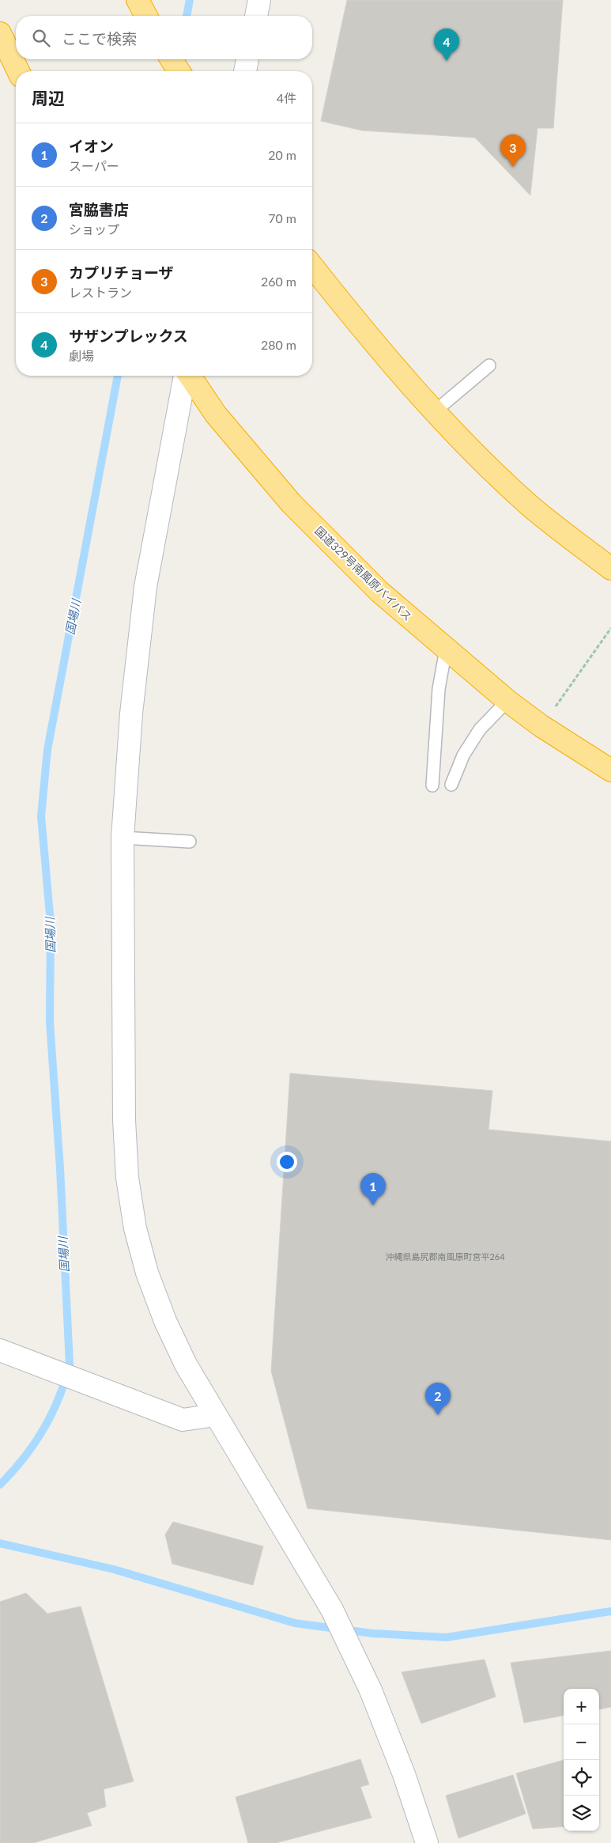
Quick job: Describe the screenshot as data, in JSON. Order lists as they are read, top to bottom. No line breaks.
{"streets":{"highway":["国道329号南風原バイパス"]},"water":["国場川"],"house_numbers":["沖縄県島尻郡南風原町宮平264"],"page":{"search":"ここで検索","pins":["4","3","1","2"],"heading":["周辺","4件"],"list":[{"mark":"1","name":"イオン","note":"スーパー","value":"20 m"},{"mark":"2","name":"宮脇書店","note":"ショップ","value":"70 m"},{"mark":"3","name":"カプリチョーザ","note":"レストラン","value":"260 m"},{"mark":"4","name":"サザンプレックス","note":"劇場","value":"280 m"}],"map_buttons":["+","−"]}}
